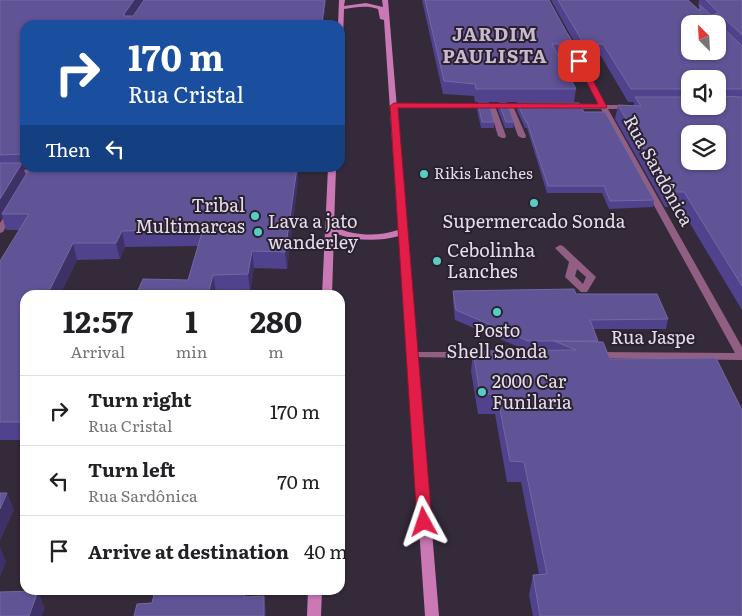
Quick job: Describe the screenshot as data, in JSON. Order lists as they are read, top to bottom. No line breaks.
{"streets":{"street":["Rua Sardônica","Rua Jaspe"]},"crossings":[["Rua Sardônica","Rua Jaspe"]],"districts":["JARDIM PAULISTA"],"places":["Rikis Lanches","Supermercado Sonda","Tribal Multimarcas","Lava a jato wanderley","Cebolinha Lanches","Posto Shell Sonda","2000 Car Funilaria"],"north":"top left","page":{"turn":["170 m","Rua Cristal"],"then":"Then","eta":["12:57","Arrival","1","min","280","m"],"list":[{"name":"Turn right","note":"Rua Cristal","value":"170 m"},{"name":"Turn left","note":"Rua Sardônica","value":"70 m"},{"name":"Arrive at destination","value":"40 m"}]}}
